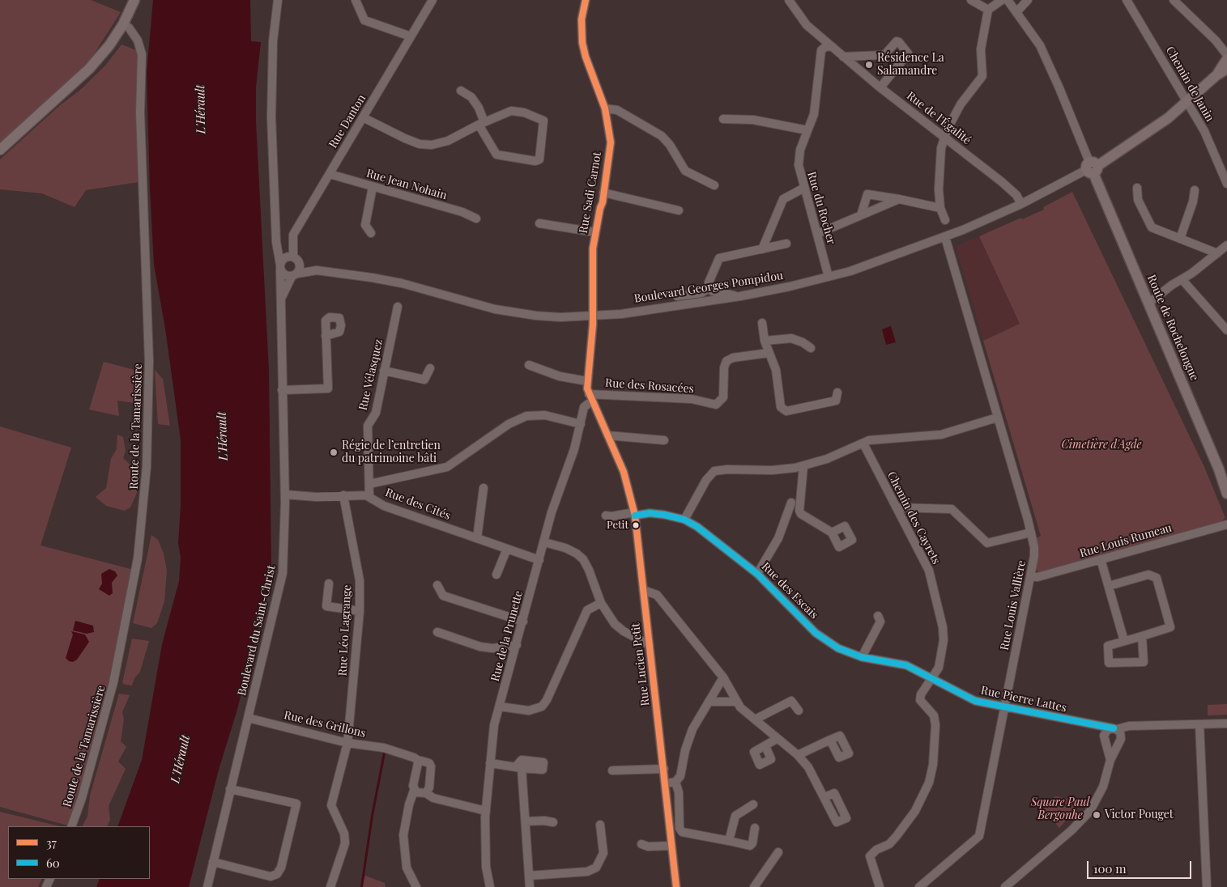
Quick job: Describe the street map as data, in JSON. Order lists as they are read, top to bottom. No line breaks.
{"streets":{"main road":["Boulevard Georges Pompidou","Route de Rochelongue"],"street":["Chemin de Janin","Rue de l'Égalité","Rue Danton","Rue Jean Nohain","Rue Sadi Carnot","Rue du Rocher","Rue Vélasquez","Rue des Rosacées","Route de la Tamarissière","Rue des Cités","Chemin des Cayrets","Rue Louis Rumeau","Rue des Escais","Rue Louis Vallière","Boulevard du Saint-Christ","Rue Léo Lagrange","Rue de la Prunette","Rue Lucien Petit","Rue Pierre Lattes","Rue des Grillons"]},"crossings":[["Chemin de Janin","Boulevard Georges Pompidou"],["Rue de l'Égalité","Rue du Rocher"],["Rue de l'Égalité","Boulevard Georges Pompidou"],["Rue Danton","Rue Jean Nohain"],["Rue Danton","Boulevard Georges Pompidou"],["Rue Danton","Boulevard du Saint-Christ"],["Rue Sadi Carnot","Boulevard Georges Pompidou"],["Rue Sadi Carnot","Rue des Rosacées"],["Rue Sadi Carnot","Rue de la Prunette"],["Rue Sadi Carnot","Rue Lucien Petit"],["Rue du Rocher","Boulevard Georges Pompidou"],["Boulevard Georges Pompidou","Route de Rochelongue"],["Boulevard Georges Pompidou","Rue Louis Vallière"],["Boulevard Georges Pompidou","Boulevard du Saint-Christ"],["Rue Vélasquez","Rue des Cités"],["Rue des Rosacées","Rue de la Prunette"],["Rue des Rosacées","Rue Lucien Petit"],["Rue des Cités","Boulevard du Saint-Christ"],["Rue des Cités","Rue Léo Lagrange"],["Rue des Cités","Rue de la Prunette"],["Chemin des Cayrets","Rue des Escais"],["Chemin des Cayrets","Rue Pierre Lattes"],["Rue Louis Rumeau","Rue Louis Vallière"],["Rue des Escais","Rue Lucien Petit"],["Rue des Escais","Rue Pierre Lattes"],["Rue Louis Vallière","Rue Pierre Lattes"],["Boulevard du Saint-Christ","Rue des Grillons"],["Rue Léo Lagrange","Rue des Grillons"],["Rue de la Prunette","Rue Lucien Petit"]],"water":["L'Hérault"],"parks":["Cimetière d'Agde","Square Paul Bergonhe"],"places":["Résidence La Salamandre","Régie de l’entretien du patrimoine bâti","Petit","Victor Pouget"],"lines":["transit line 37","transit line 60"],"legend":["37","60"],"scale_bar":"100 m"}
